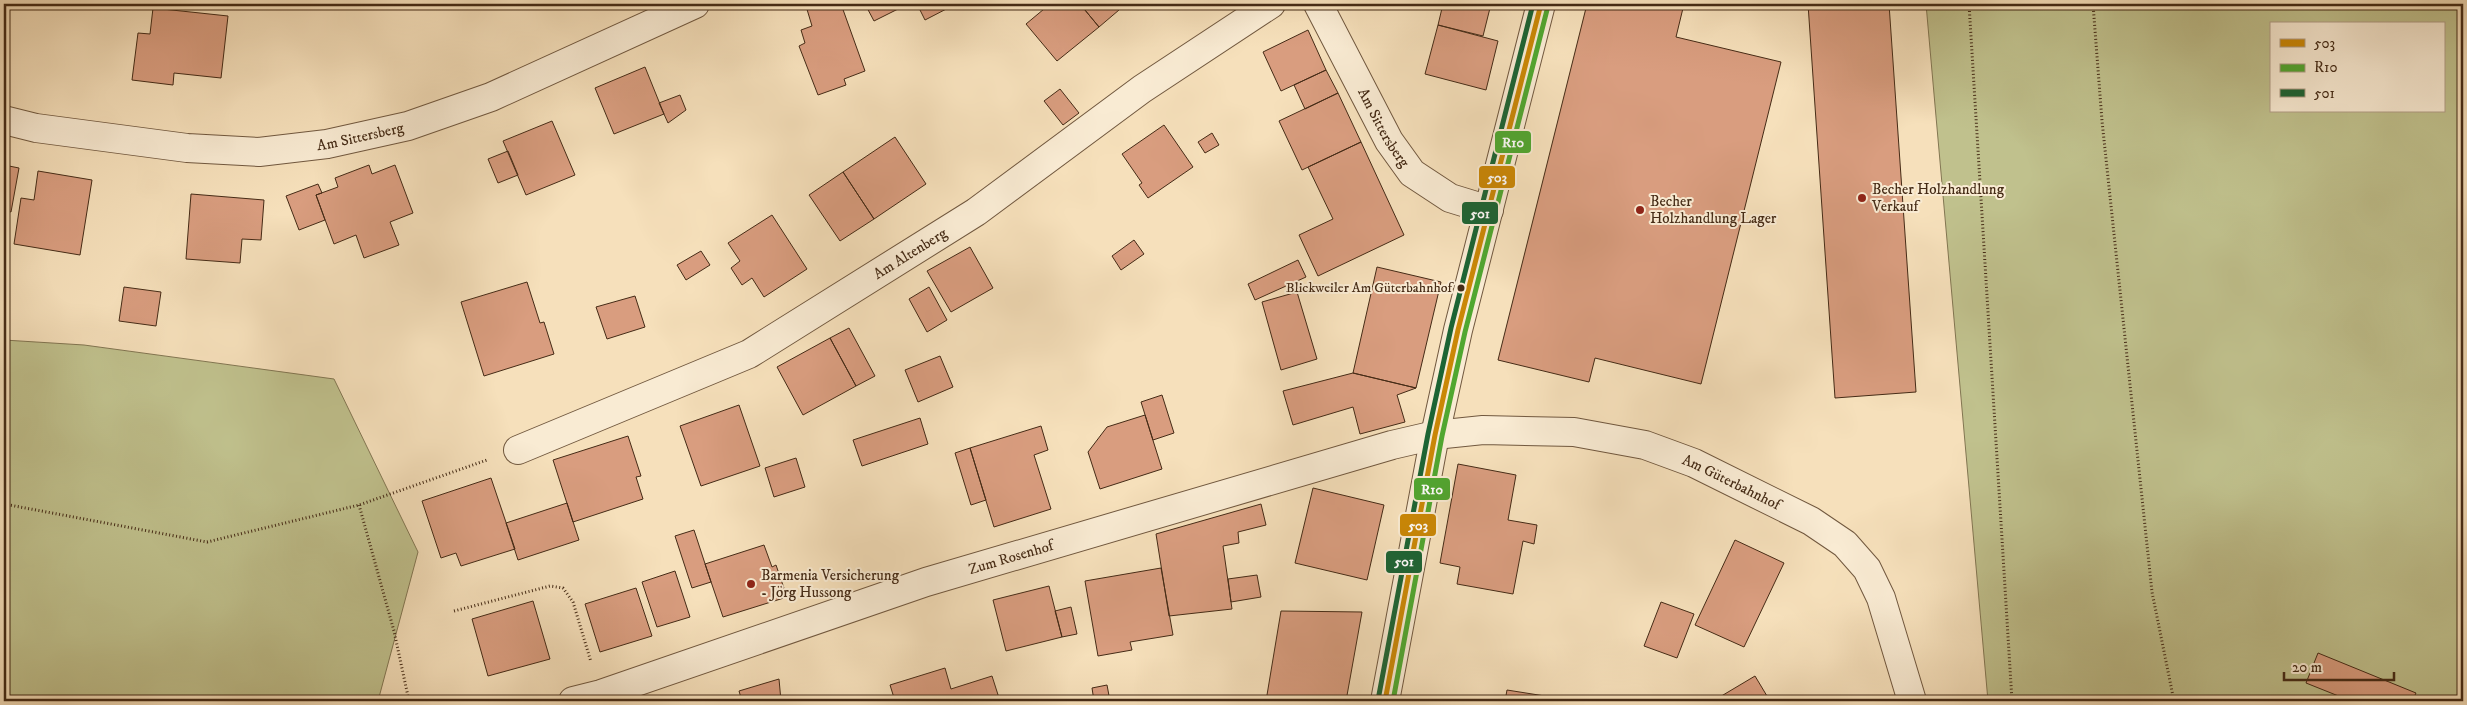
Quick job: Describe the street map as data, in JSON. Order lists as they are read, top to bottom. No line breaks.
{"streets":{"street":["Am Sittersberg","Am Altenberg","Am Güterbahnhof","Zum Rosenhof"]},"crossings":[["Am Güterbahnhof","Zum Rosenhof"]],"places":["Becher Holzhandlung Verkauf","Becher Holzhandlung Lager","Blickweiler Am Güterbahnhof","Barmenia Versicherung - Jörg Hussong"],"lines":["transit line 503","transit line 501","transit line R10"],"legend":["503","R10","501"],"scale_bar":"20 m"}
